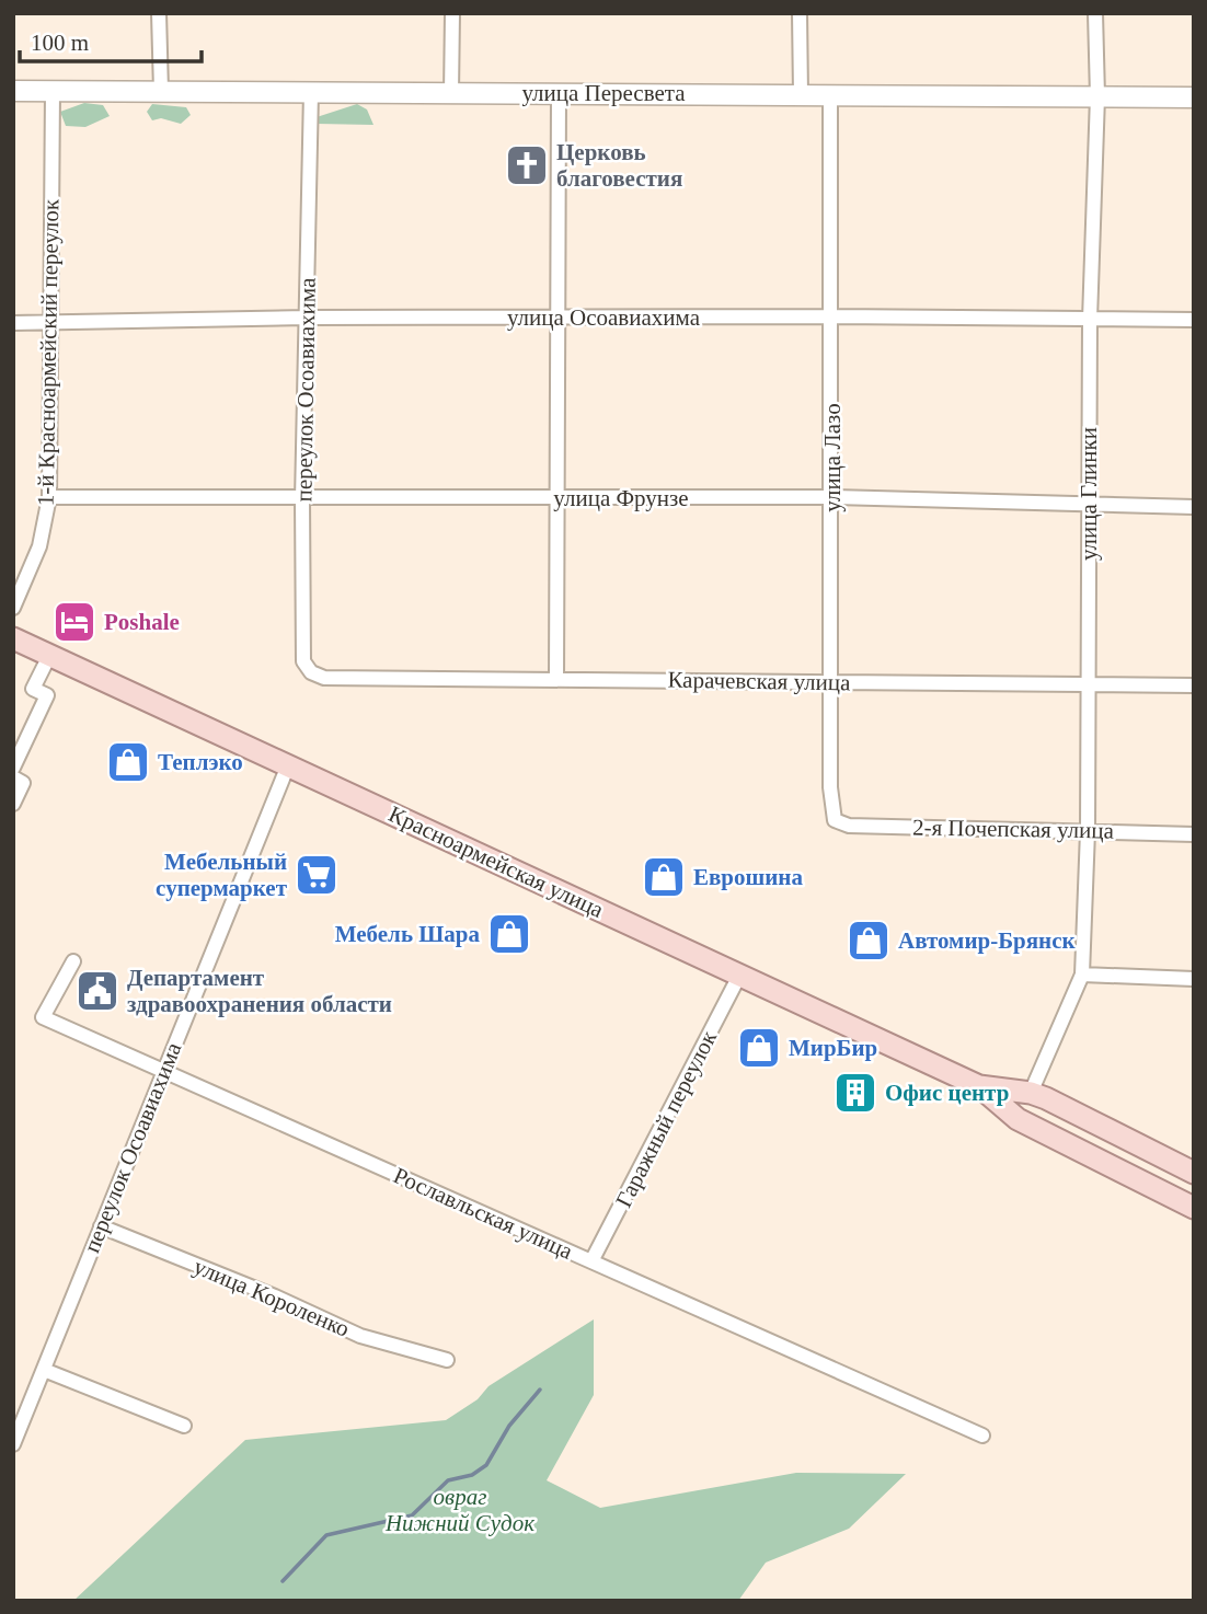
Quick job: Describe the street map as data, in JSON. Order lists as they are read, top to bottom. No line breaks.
{"streets":{"main road":["улица Пересвета","Красноармейская улица"],"street":["улица Осоавиахима","1-й Красноармейский переулок","переулок Осоавиахима","улица Лазо","улица Глинки","улица Фрунзе","Карачевская улица","2-я Почепская улица","Гаражный переулок","Рославльская улица","улица Короленко"]},"crossings":[["улица Пересвета","1-й Красноармейский переулок"],["улица Пересвета","переулок Осоавиахима"],["улица Пересвета","улица Лазо"],["улица Пересвета","улица Глинки"],["улица Осоавиахима","1-й Красноармейский переулок"],["улица Осоавиахима","переулок Осоавиахима"],["улица Осоавиахима","улица Лазо"],["улица Осоавиахима","улица Глинки"],["1-й Красноармейский переулок","улица Фрунзе"],["переулок Осоавиахима","улица Фрунзе"],["переулок Осоавиахима","Карачевская улица"],["переулок Осоавиахима","Красноармейская улица"],["переулок Осоавиахима","Рославльская улица"],["переулок Осоавиахима","улица Короленко"],["улица Лазо","улица Фрунзе"],["улица Лазо","Карачевская улица"],["улица Лазо","2-я Почепская улица"],["улица Глинки","улица Фрунзе"],["улица Глинки","Карачевская улица"],["улица Глинки","2-я Почепская улица"],["Красноармейская улица","Гаражный переулок"],["Гаражный переулок","Рославльская улица"]],"parks":["овраг Нижний Судок"],"places":{"church":["Церковь благовестия"],"hotel":["Poshale"],"shop":["Теплэко","Еврошина","Мебель Шара","Автомир-Брянск","МирБир"],"supermarket":["Мебельный супермаркет"],"public building":["Департамент здравоохранения области"],"building":["Офис центр"]},"scale_bar":"100 m"}
